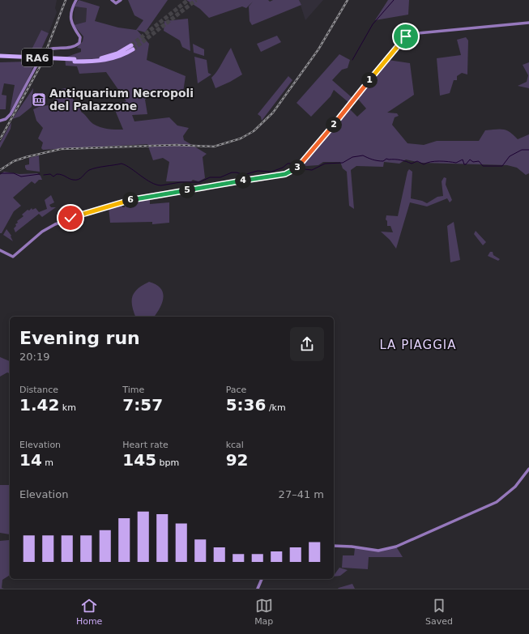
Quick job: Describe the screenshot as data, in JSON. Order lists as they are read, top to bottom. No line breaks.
{"streets":{"highway":["RA6"]},"districts":["LA PIAGGIA"],"places":{"museum":["Antiquarium Necropoli del Palazzone"]},"page":{"pins":["1","2","3","4","5","6"],"heading":["Evening run","20:19"],"stats":[["Distance","1.42 km"],["Time","7:57"],["Pace","5:36 /km"],["Elevation","14 m"],["Heart rate","145 bpm"],["kcal","92"]],"chart":["Elevation","27–41 m"],"tabs":["Home","Map","Saved"]}}
